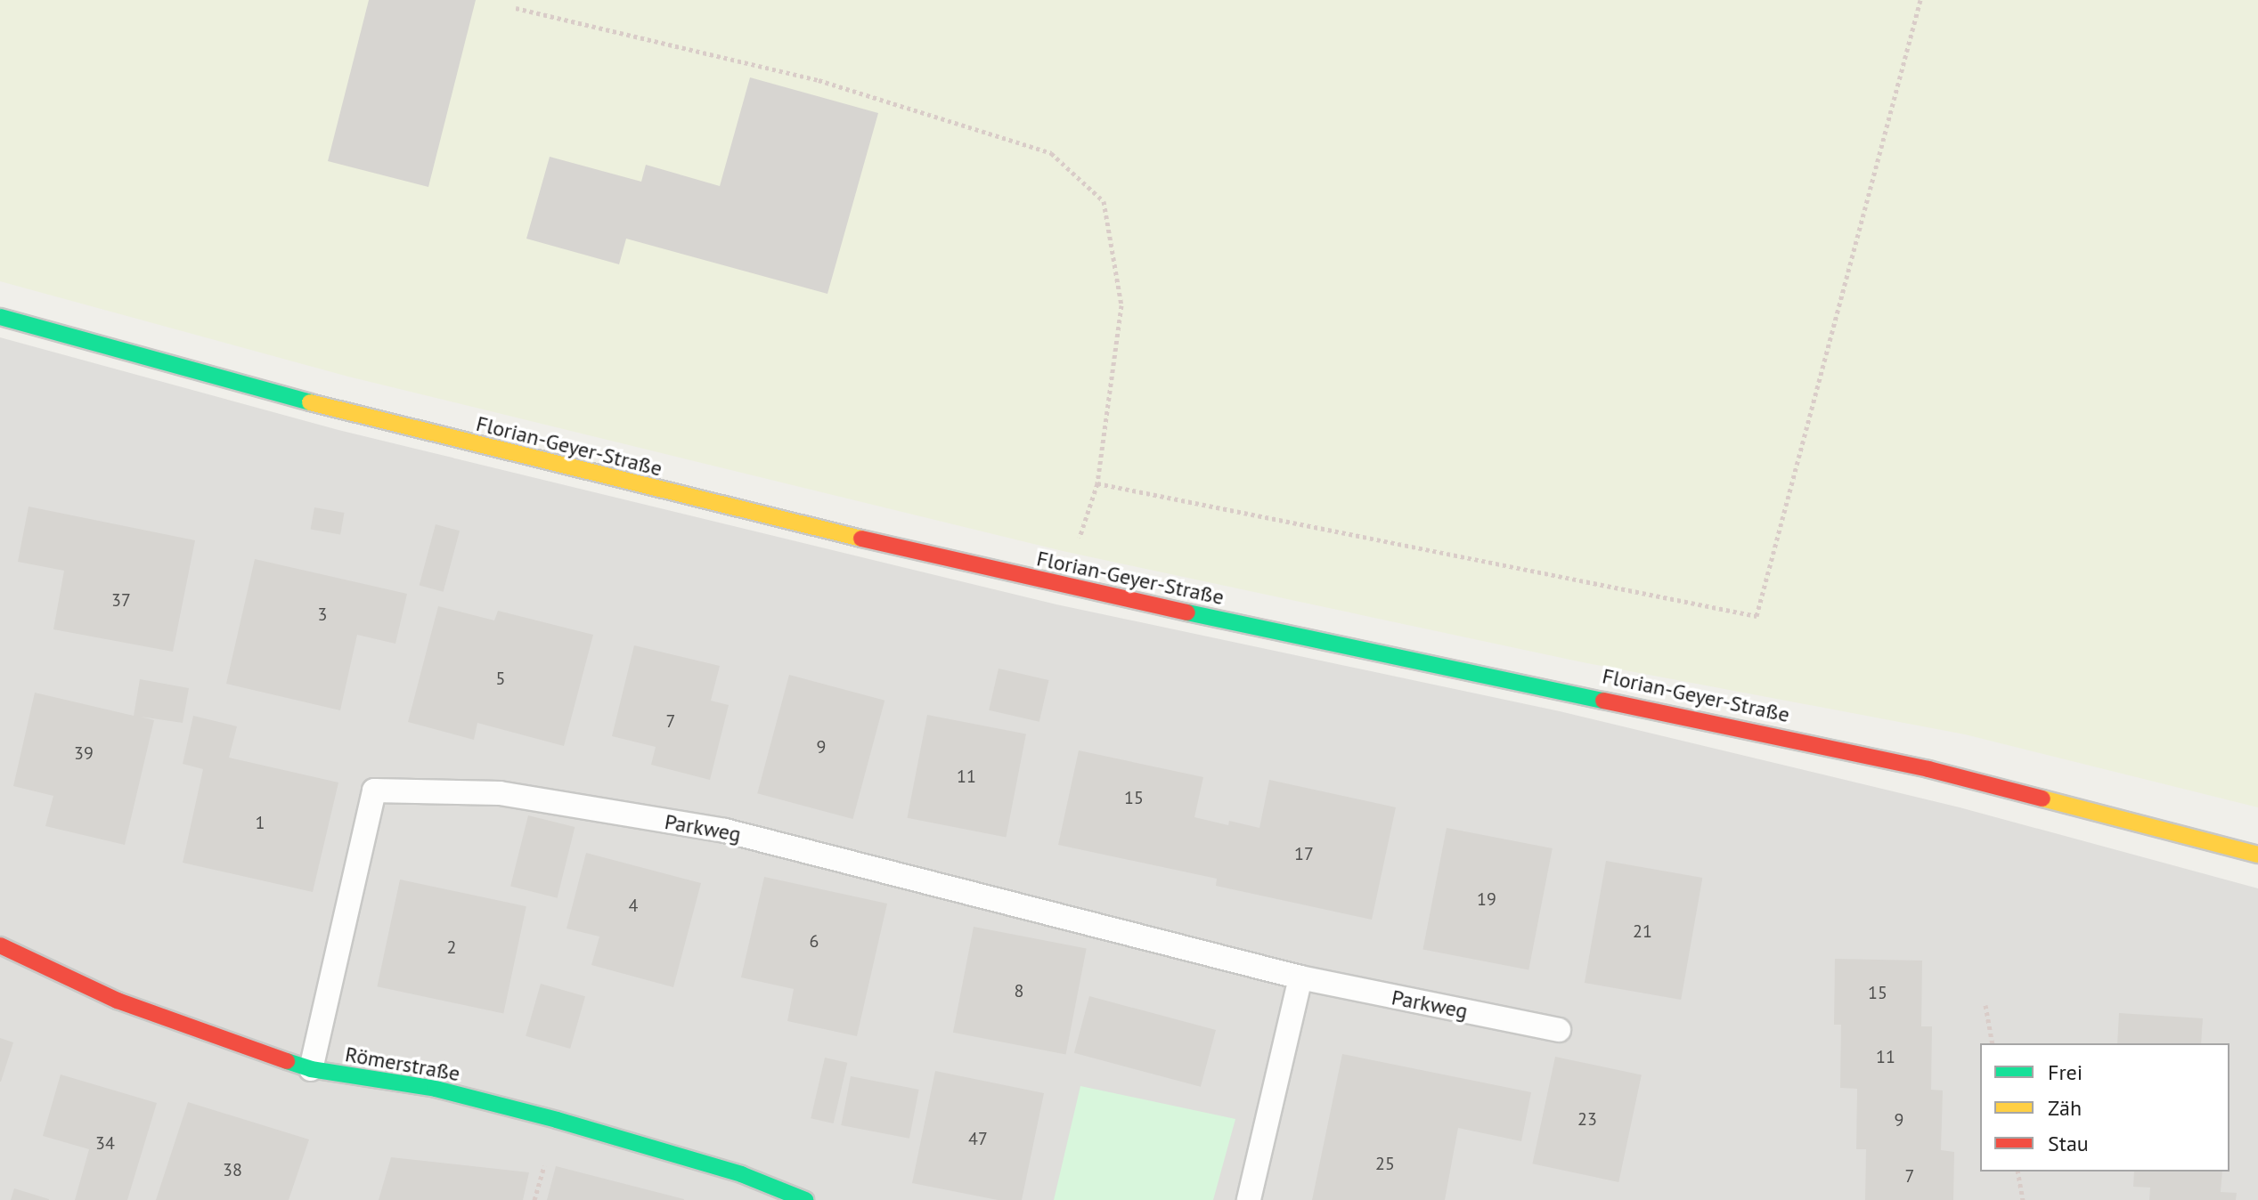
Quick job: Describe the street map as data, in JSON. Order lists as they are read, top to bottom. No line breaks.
{"streets":{"street":["Florian-Geyer-Straße","Römerstraße"],"lane":["Parkweg"]},"crossings":[["Parkweg","Römerstraße"]],"house_numbers":["37","3","5","7","9","39","11","15","1","17","19","4","21","6","2","8","15","11","23","9","47","34","25","38","7"],"legend":["Frei","Zäh","Stau"]}
